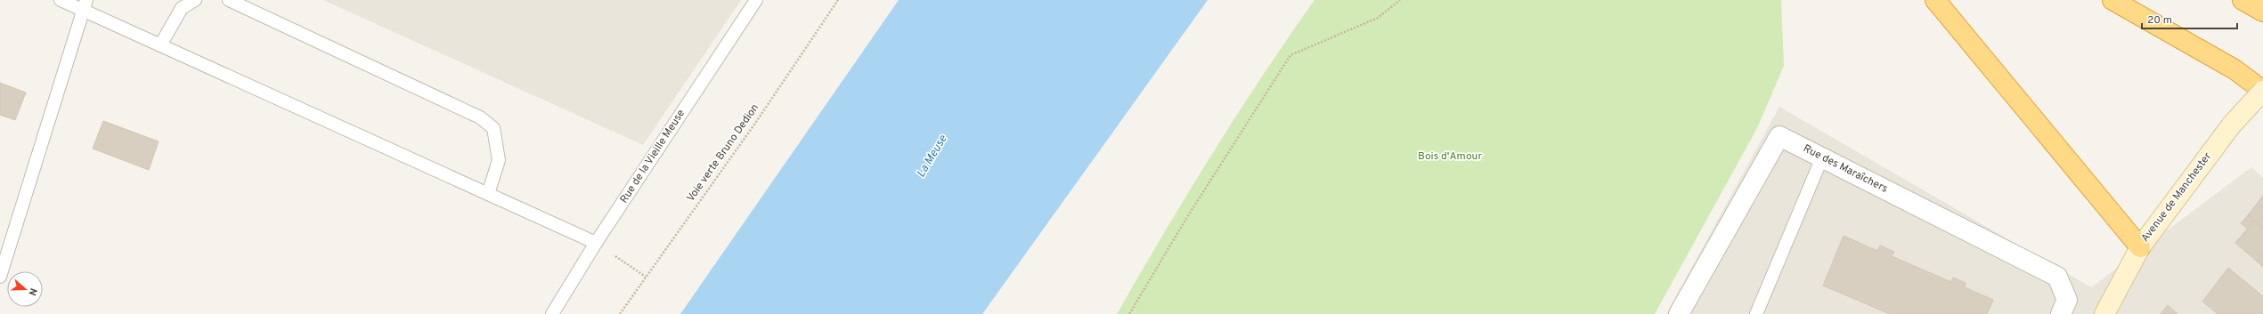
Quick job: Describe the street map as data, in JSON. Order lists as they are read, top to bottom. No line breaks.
{"streets":{"main road":["Avenue de Manchester"],"street":["Rue des Maraîchers"],"lane":["Rue de la Vieille Meuse"],"path":["Voie verte Bruno Dedion"]},"water":["La Meuse"],"parks":["Bois d'Amour"],"scale_bar":"20 m","north":"right"}
